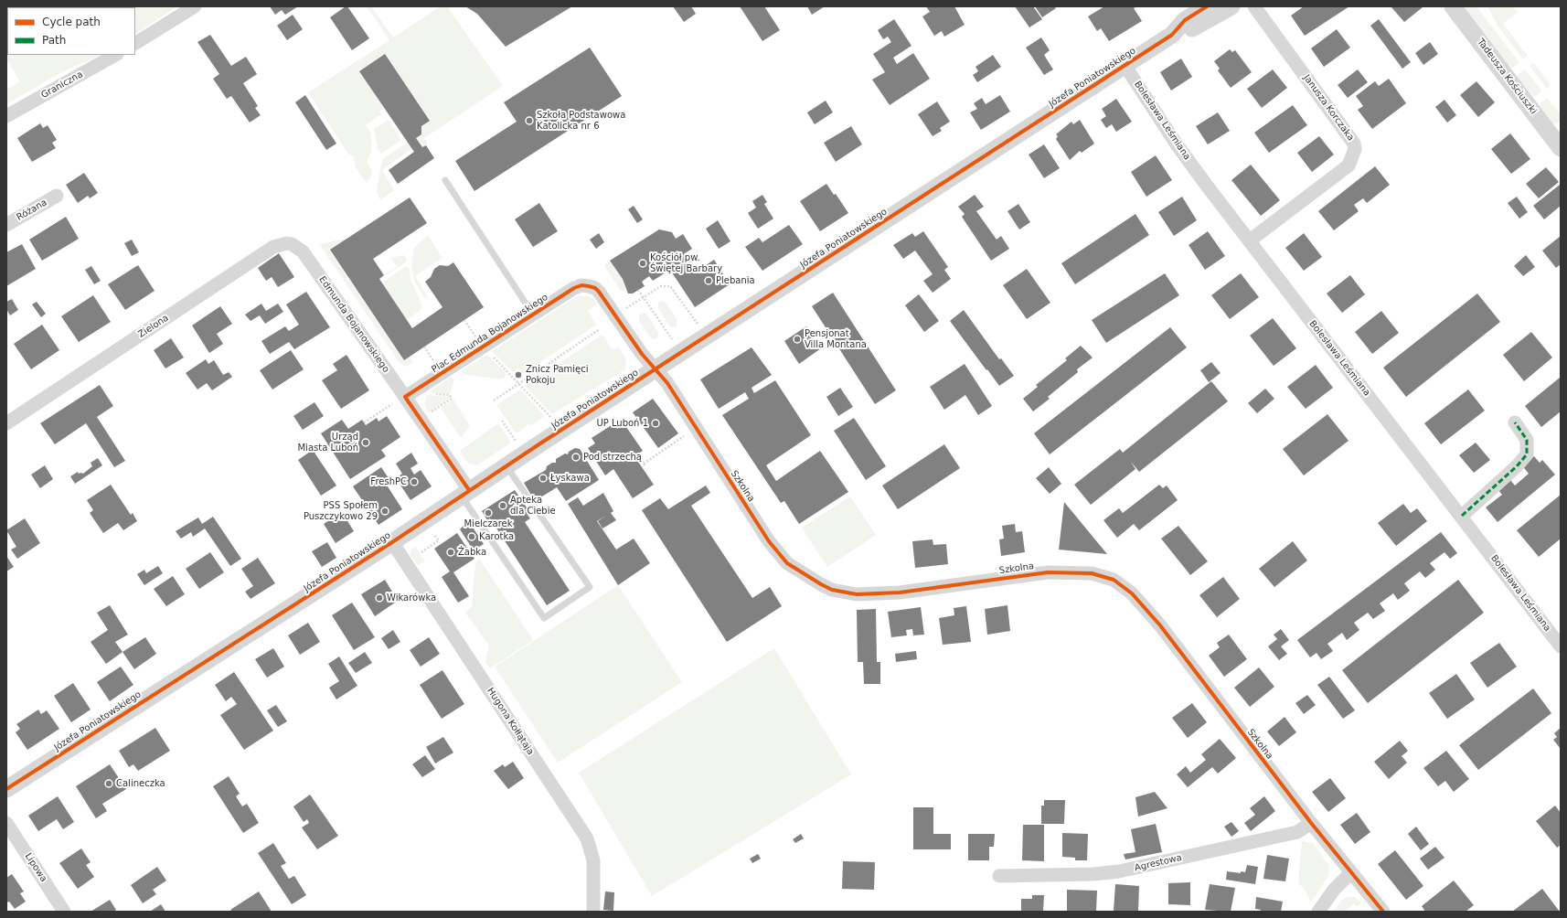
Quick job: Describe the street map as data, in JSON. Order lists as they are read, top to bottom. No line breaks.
{"streets":{"street":["Tadeusza Kościuszki","Józefa Poniatowskiego","Graniczna","Janusza Korczaka","Bolesława Leśmiana","Różana","Edmunda Bojanowskiego","Zielona","Plac Edmunda Bojanowskiego","Szkolna","Hugona Kołłątaja","Agrestowa","Lipowa"]},"crossings":[["Józefa Poniatowskiego","Bolesława Leśmiana"],["Józefa Poniatowskiego","Plac Edmunda Bojanowskiego"],["Józefa Poniatowskiego","Szkolna"],["Józefa Poniatowskiego","Hugona Kołłątaja"],["Janusza Korczaka","Bolesława Leśmiana"],["Edmunda Bojanowskiego","Zielona"],["Edmunda Bojanowskiego","Plac Edmunda Bojanowskiego"],["Plac Edmunda Bojanowskiego","Szkolna"],["Szkolna","Agrestowa"]],"places":["Szkoła Podstawowa Katolicka nr 6","Kościół pw. Świętej Barbary","Plebania","Pensjonat Villa Montana","Znicz Pamięci Pokoju","UP Luboń 1","Urząd Miasta Luboń","Pod strzechą","Łyskawa","FreshPC","Apteka dla Ciebie","PSS Społem Puszczykowo 29","Mielczarek","Karotka","Żabka","Wikarówka","Calineczka"],"legend":["Cycle path","Path"]}
